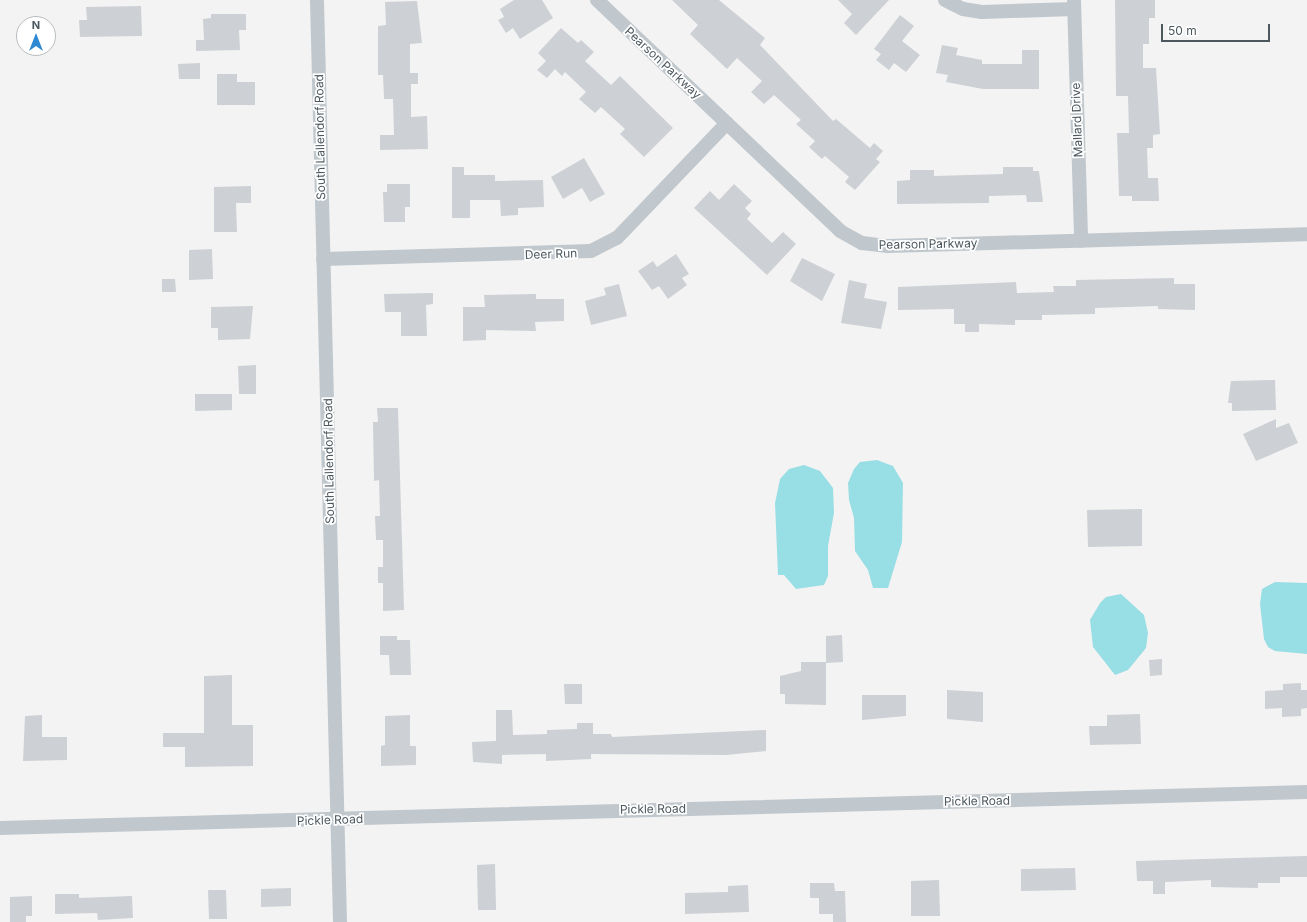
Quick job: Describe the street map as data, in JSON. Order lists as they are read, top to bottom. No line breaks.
{"streets":{"street":["Pearson Parkway","Mallard Drive","South Lallendorf Road","Deer Run","Pickle Road"]},"crossings":[["Pearson Parkway","Mallard Drive"],["Pearson Parkway","Deer Run"],["South Lallendorf Road","Deer Run"],["South Lallendorf Road","Pickle Road"]],"scale_bar":"50 m","north":"top"}
